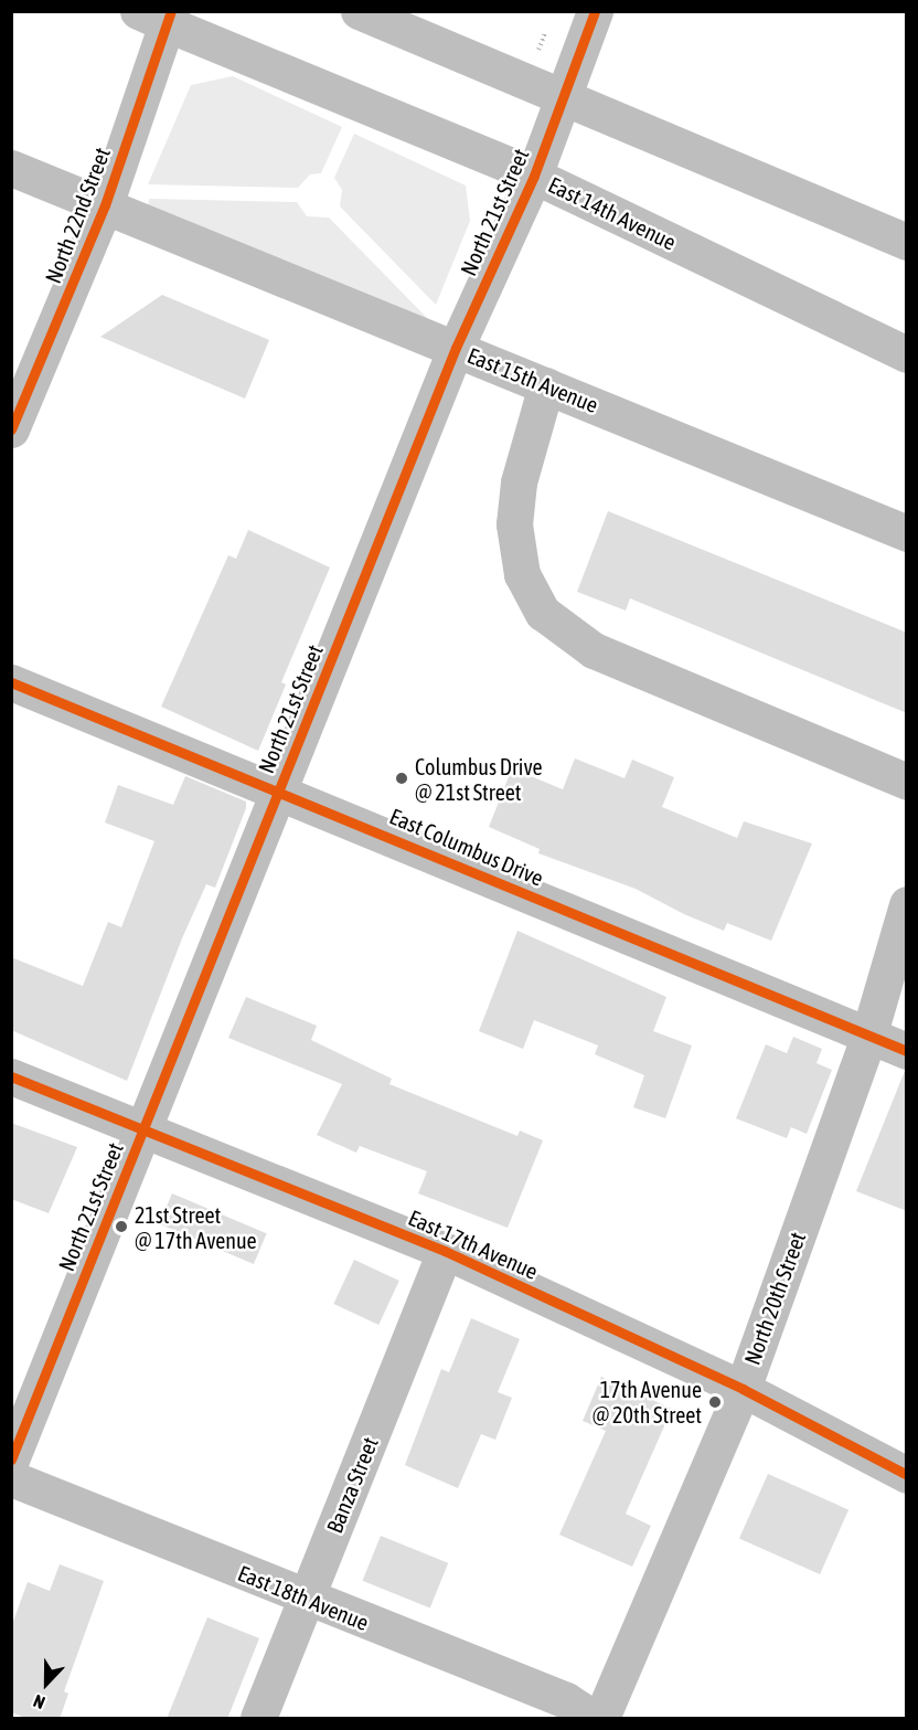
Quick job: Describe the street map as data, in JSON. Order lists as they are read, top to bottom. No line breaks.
{"streets":{"main road":["North 21st Street","East 14th Avenue","North 22nd Street","East 15th Avenue","East Columbus Drive","East 17th Avenue","North 20th Street","Banza Street","East 18th Avenue"]},"crossings":[["North 21st Street","East 14th Avenue"],["North 21st Street","East 15th Avenue"],["North 21st Street","East Columbus Drive"],["North 21st Street","East 17th Avenue"],["East 14th Avenue","North 22nd Street"],["North 22nd Street","East 15th Avenue"],["East Columbus Drive","North 20th Street"],["East 17th Avenue","North 20th Street"],["East 17th Avenue","Banza Street"],["Banza Street","East 18th Avenue"]],"places":["Columbus Drive @ 21st Street","21st Street @ 17th Avenue","17th Avenue @ 20th Street"],"north":"bottom"}
